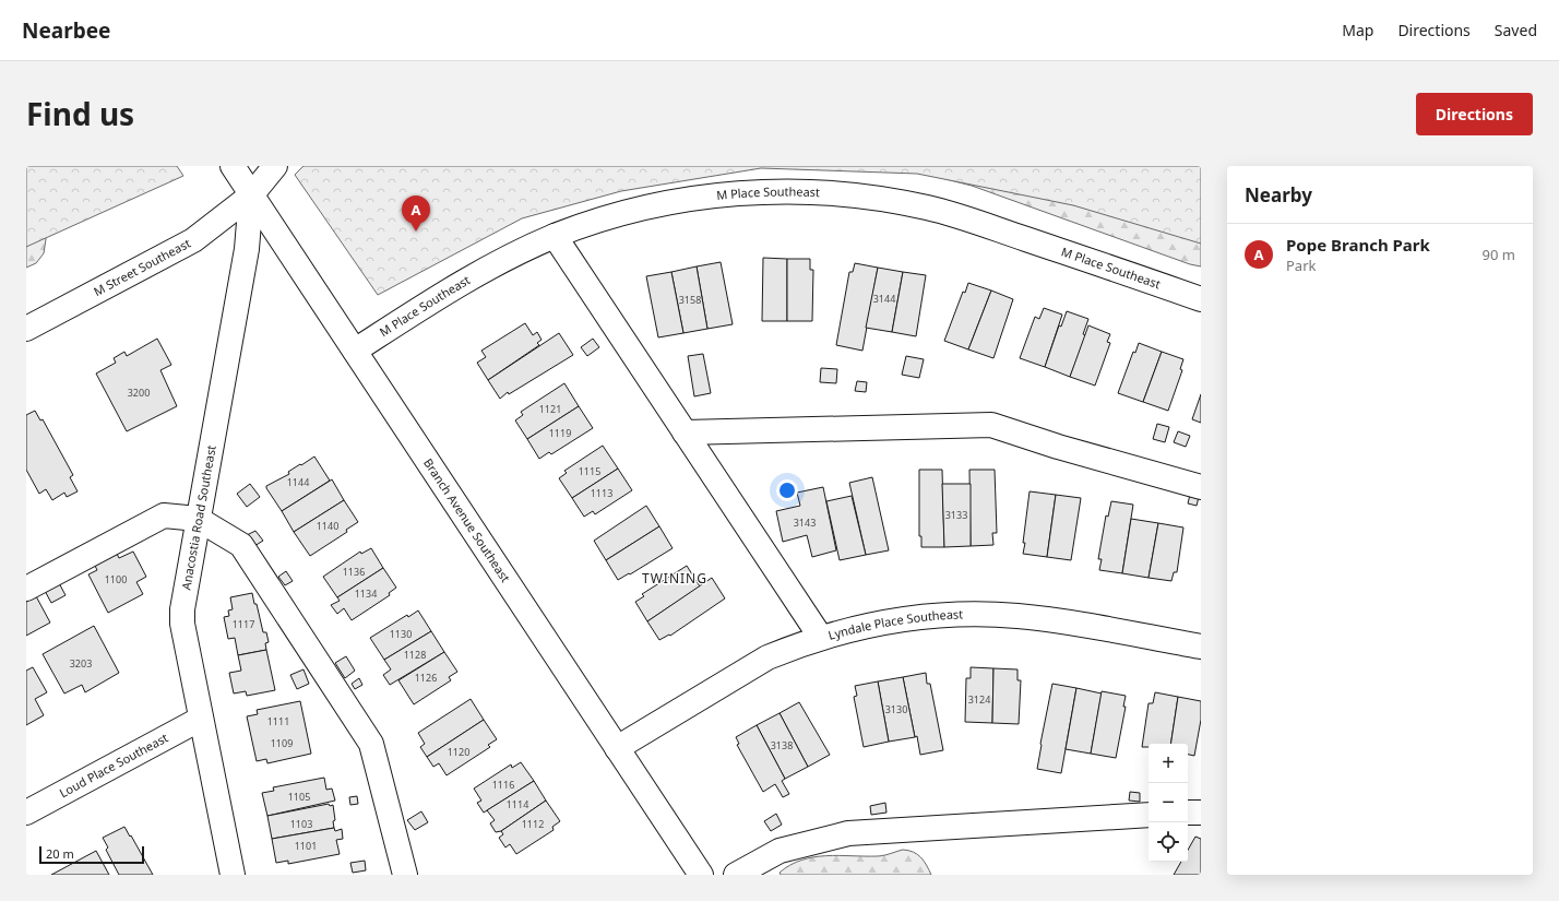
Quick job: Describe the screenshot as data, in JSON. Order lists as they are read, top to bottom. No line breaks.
{"streets":{"street":["M Place Southeast","M Street Southeast","Anacostia Road Southeast","Branch Avenue Southeast","Lyndale Place Southeast","Loud Place Southeast"]},"crossings":[["M Place Southeast","Branch Avenue Southeast"],["M Street Southeast","Anacostia Road Southeast"],["M Street Southeast","Branch Avenue Southeast"],["Anacostia Road Southeast","Branch Avenue Southeast"],["Anacostia Road Southeast","Loud Place Southeast"],["Branch Avenue Southeast","Lyndale Place Southeast"]],"districts":["TWINING"],"house_numbers":["3144","3158","3200","1121","1119","1115","1144","1113","3133","3143","1140","1136","1100","1134","1117","1130","1128","3203","1126","3124","3130","1111","1109","3138","1120","1116","1105","1114","1103","1112","1101"],"scale_bar":"20 m","page":{"header":"Nearbee","nav":["Map","Directions","Saved"],"title":"Find us","buttons":"Directions","heading":"Nearby","pins":"A","list":[{"mark":"A","name":"Pope Branch Park","note":"Park","value":"90 m"}],"map_buttons":["+","−"],"scale":"20 m"}}
